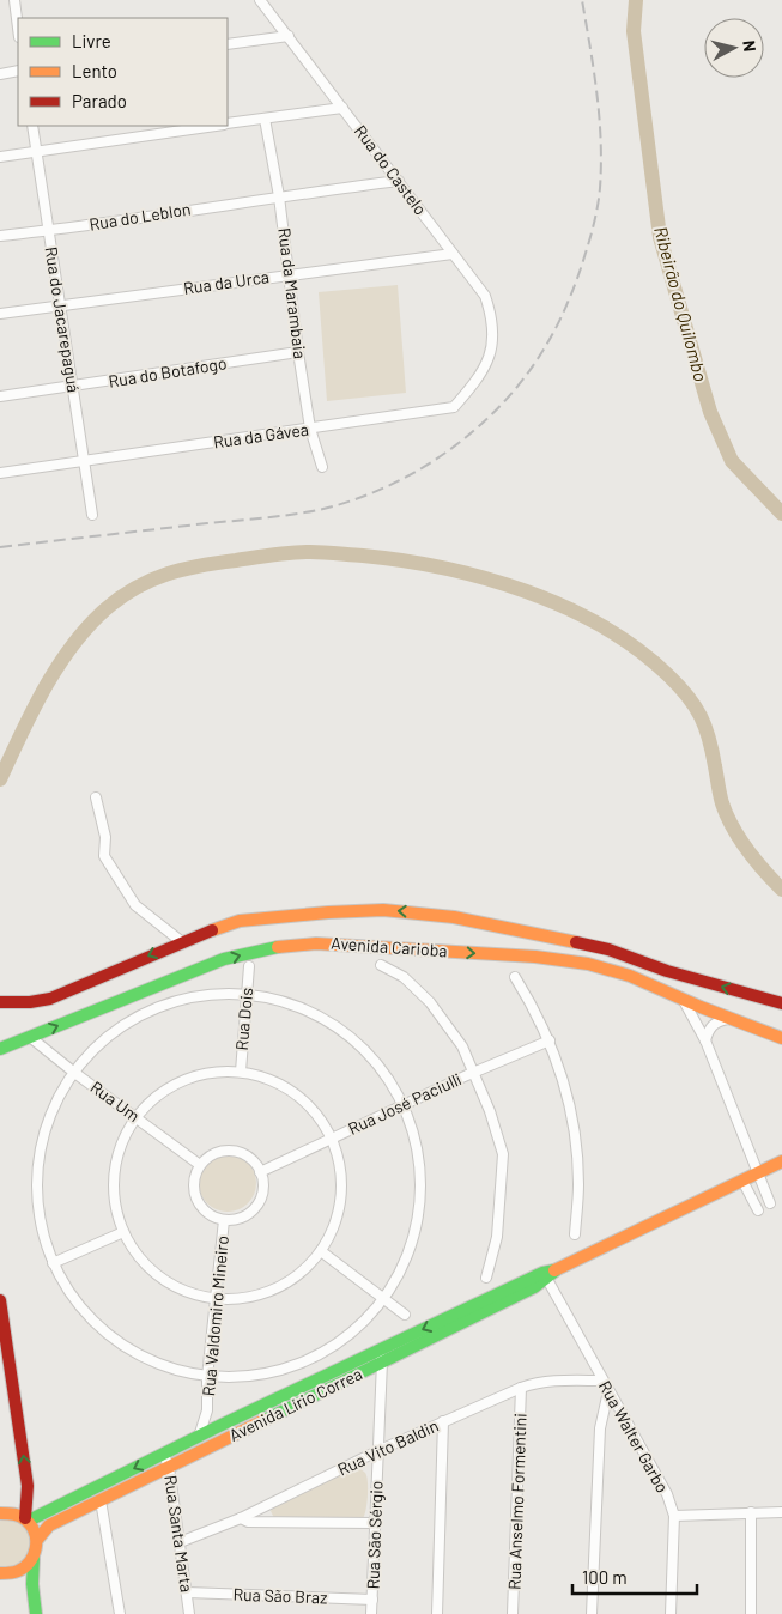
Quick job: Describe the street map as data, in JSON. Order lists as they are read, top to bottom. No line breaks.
{"streets":{"main road":["Avenida Carioba","Avenida Lírio Correa"],"street":["Rua do Castelo","Rua do Leblon","Rua da Urca","Rua da Marambaia","Rua do Jacarepaguá","Rua do Botafogo","Rua da Gávea","Rua Dois","Rua Um","Rua José Paciulli","Rua Valdomiro Mineiro","Rua Walter Garbo","Rua Vito Baldin","Rua Anselmo Formentini","Rua Santa Marta","Rua São Sérgio","Rua São Braz"]},"crossings":[["Rua do Castelo","Rua do Leblon"],["Rua do Castelo","Rua da Urca"],["Rua do Castelo","Rua da Gávea"],["Rua do Leblon","Rua da Marambaia"],["Rua do Leblon","Rua do Jacarepaguá"],["Rua da Urca","Rua da Marambaia"],["Rua da Urca","Rua do Jacarepaguá"],["Rua da Marambaia","Rua do Botafogo"],["Rua da Marambaia","Rua da Gávea"],["Rua do Jacarepaguá","Rua do Botafogo"],["Rua do Jacarepaguá","Rua da Gávea"],["Avenida Carioba","Rua Um"],["Rua Um","Rua José Paciulli"],["Rua Um","Rua Valdomiro Mineiro"],["Rua José Paciulli","Rua Valdomiro Mineiro"],["Rua Valdomiro Mineiro","Avenida Lírio Correa"],["Avenida Lírio Correa","Rua Walter Garbo"],["Avenida Lírio Correa","Rua Santa Marta"],["Avenida Lírio Correa","Rua São Sérgio"],["Rua Walter Garbo","Rua Vito Baldin"],["Rua Vito Baldin","Rua Anselmo Formentini"],["Rua Vito Baldin","Rua Santa Marta"],["Rua Vito Baldin","Rua São Sérgio"],["Rua Santa Marta","Rua São Braz"],["Rua São Sérgio","Rua São Braz"]],"water":["Ribeirão do Quilombo"],"legend":["Livre","Lento","Parado"],"scale_bar":"100 m","north":"right"}
